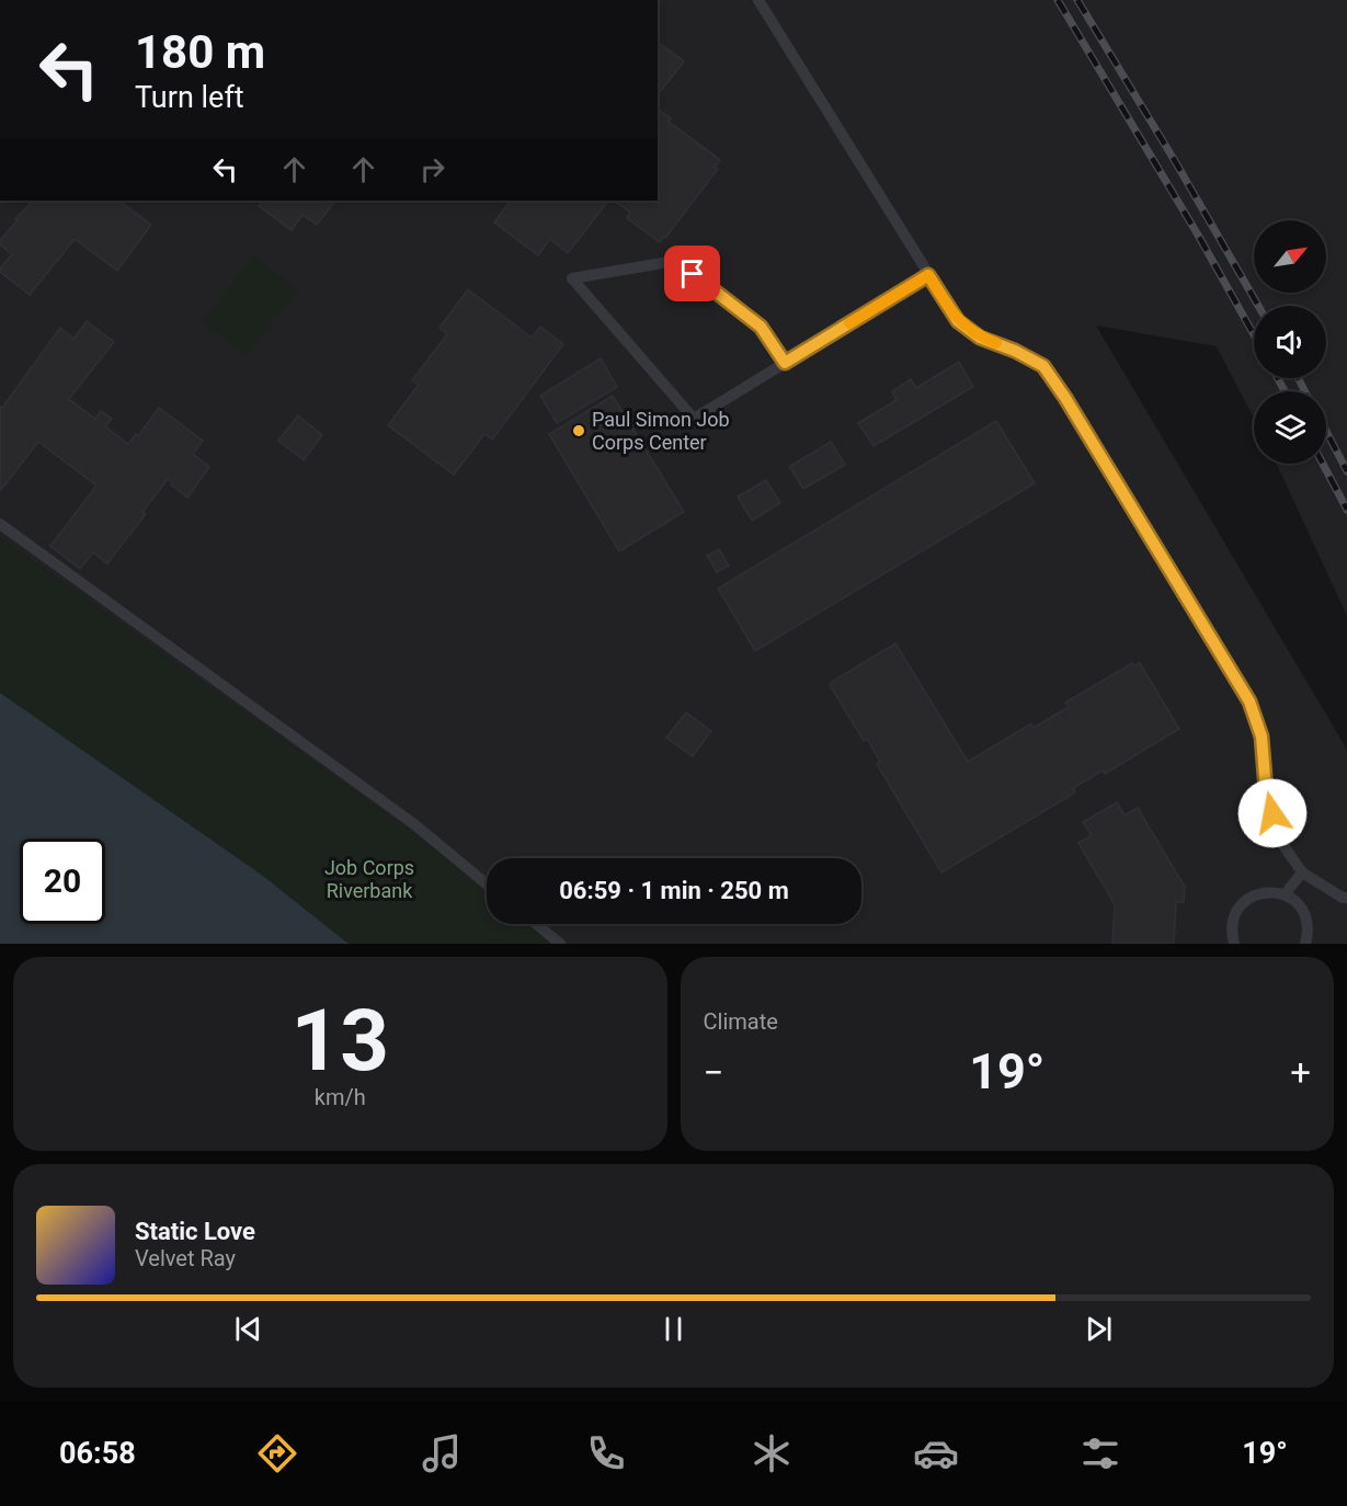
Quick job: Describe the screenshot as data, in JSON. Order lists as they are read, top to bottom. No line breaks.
{"parks":["Job Corps Riverbank"],"places":["Paul Simon Job Corps Center"],"north":"top right","page":{"turn":["180 m","Turn left"],"limit":"20","trip":"06:59 · 1 min · 250 m","tile":[["13","km/h"],"Climate"],"heat":["−","19°","+"],"song":["Static Love","Velvet Ray"],"tabs":["06:58","19°"]}}
